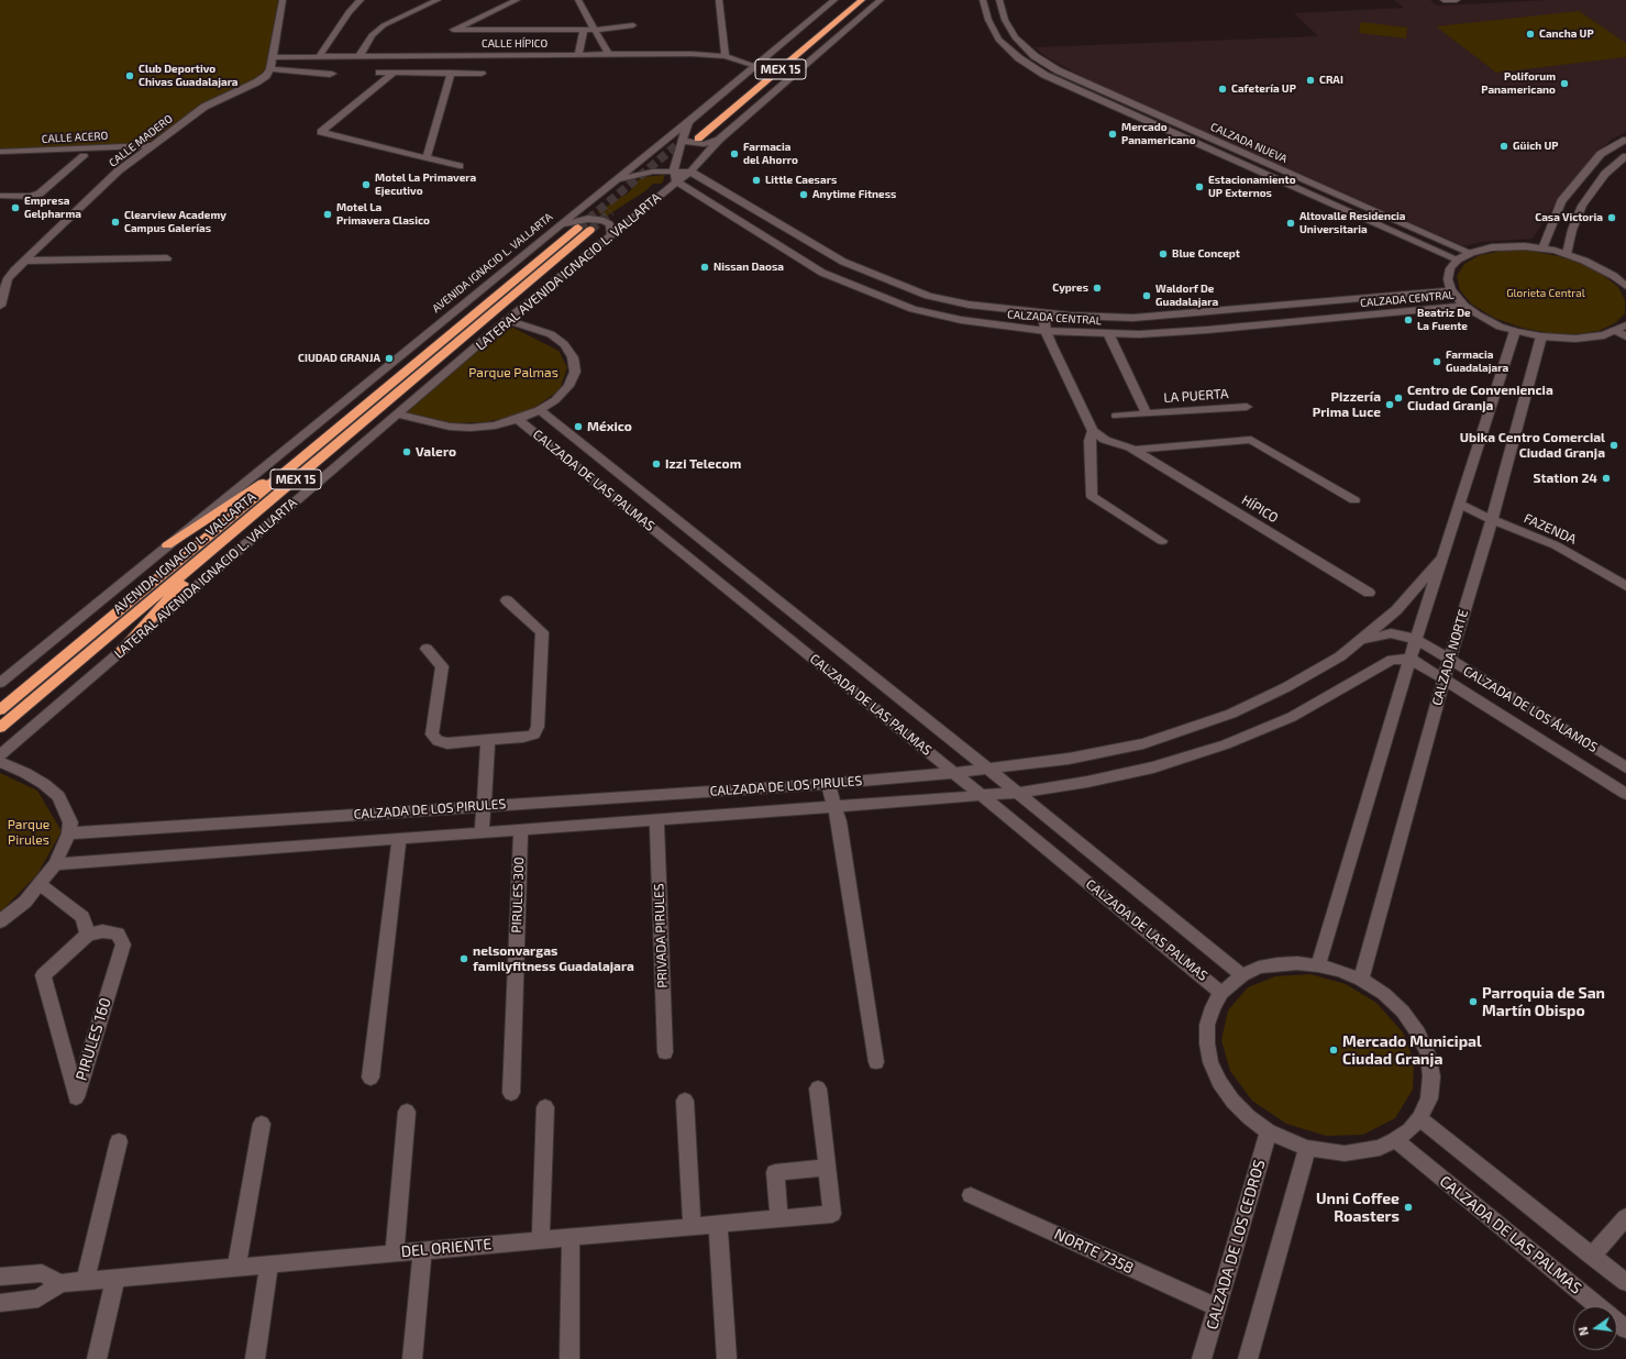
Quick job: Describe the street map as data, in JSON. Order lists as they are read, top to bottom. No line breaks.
{"streets":{"highway":["MEX 15","AVENIDA IGNACIO L. VALLARTA"],"street":["CALLE HÍPICO","CALLE ACERO","CALLE MADERO","CALZADA NUEVA","LATERAL AVENIDA IGNACIO L. VALLARTA","CALZADA CENTRAL","LA PUERTA","CALZADA DE LAS PALMAS","HÍPICO","FAZENDA","CALZADA NORTE","CALZADA DE LOS ÁLAMOS","CALZADA DE LOS PIRULES","PIRULES 300","PRIVADA PIRULES","PIRULES 160","CALZADA DE LOS CEDROS","DEL ORIENTE","NORTE 7358"]},"crossings":[["CALLE HÍPICO","AVENIDA IGNACIO L. VALLARTA"],["CALLE ACERO","CALLE MADERO"],["LATERAL AVENIDA IGNACIO L. VALLARTA","CALZADA CENTRAL"],["LATERAL AVENIDA IGNACIO L. VALLARTA","CALZADA DE LAS PALMAS"],["CALZADA CENTRAL","LA PUERTA"],["CALZADA DE LAS PALMAS","CALZADA DE LOS PIRULES"],["FAZENDA","CALZADA NORTE"],["CALZADA NORTE","CALZADA DE LOS ÁLAMOS"],["CALZADA DE LOS ÁLAMOS","CALZADA DE LOS PIRULES"],["CALZADA DE LOS PIRULES","PIRULES 300"],["CALZADA DE LOS PIRULES","PRIVADA PIRULES"],["CALZADA DE LOS CEDROS","NORTE 7358"]],"parks":["Glorieta Central","Parque Palmas","Parque Pirules"],"places":["Cancha UP","Club Deportivo Chivas Guadalajara","CRAI","Poliforum Panamericano","Cafetería UP","Mercado Panamericano","Güich UP","Farmacia del Ahorro","Little Caesars","Motel La Primavera Ejecutivo","Estacionamiento UP Externos","Anytime Fitness","Empresa Gelpharma","Motel La Primavera Clasico","Casa Victoria","Clearview Academy Campus Galerías","Altovalle Residencia Universitaria","Blue Concept","Nissan Daosa","Cypres","Waldorf De Guadalajara","Beatriz De La Fuente","CIUDAD GRANJA","Farmacia Guadalajara","Centro de Conveniencia Ciudad Granja","Pizzería Prima Luce","México","Ubika Centro Comercial Ciudad Granja","Valero","Izzi Telecom","Station 24","nelsonvargas familyfitness Guadalajara","Parroquia de San Martín Obispo","Mercado Municipal Ciudad Granja","Unni Coffee Roasters"],"north":"left"}
